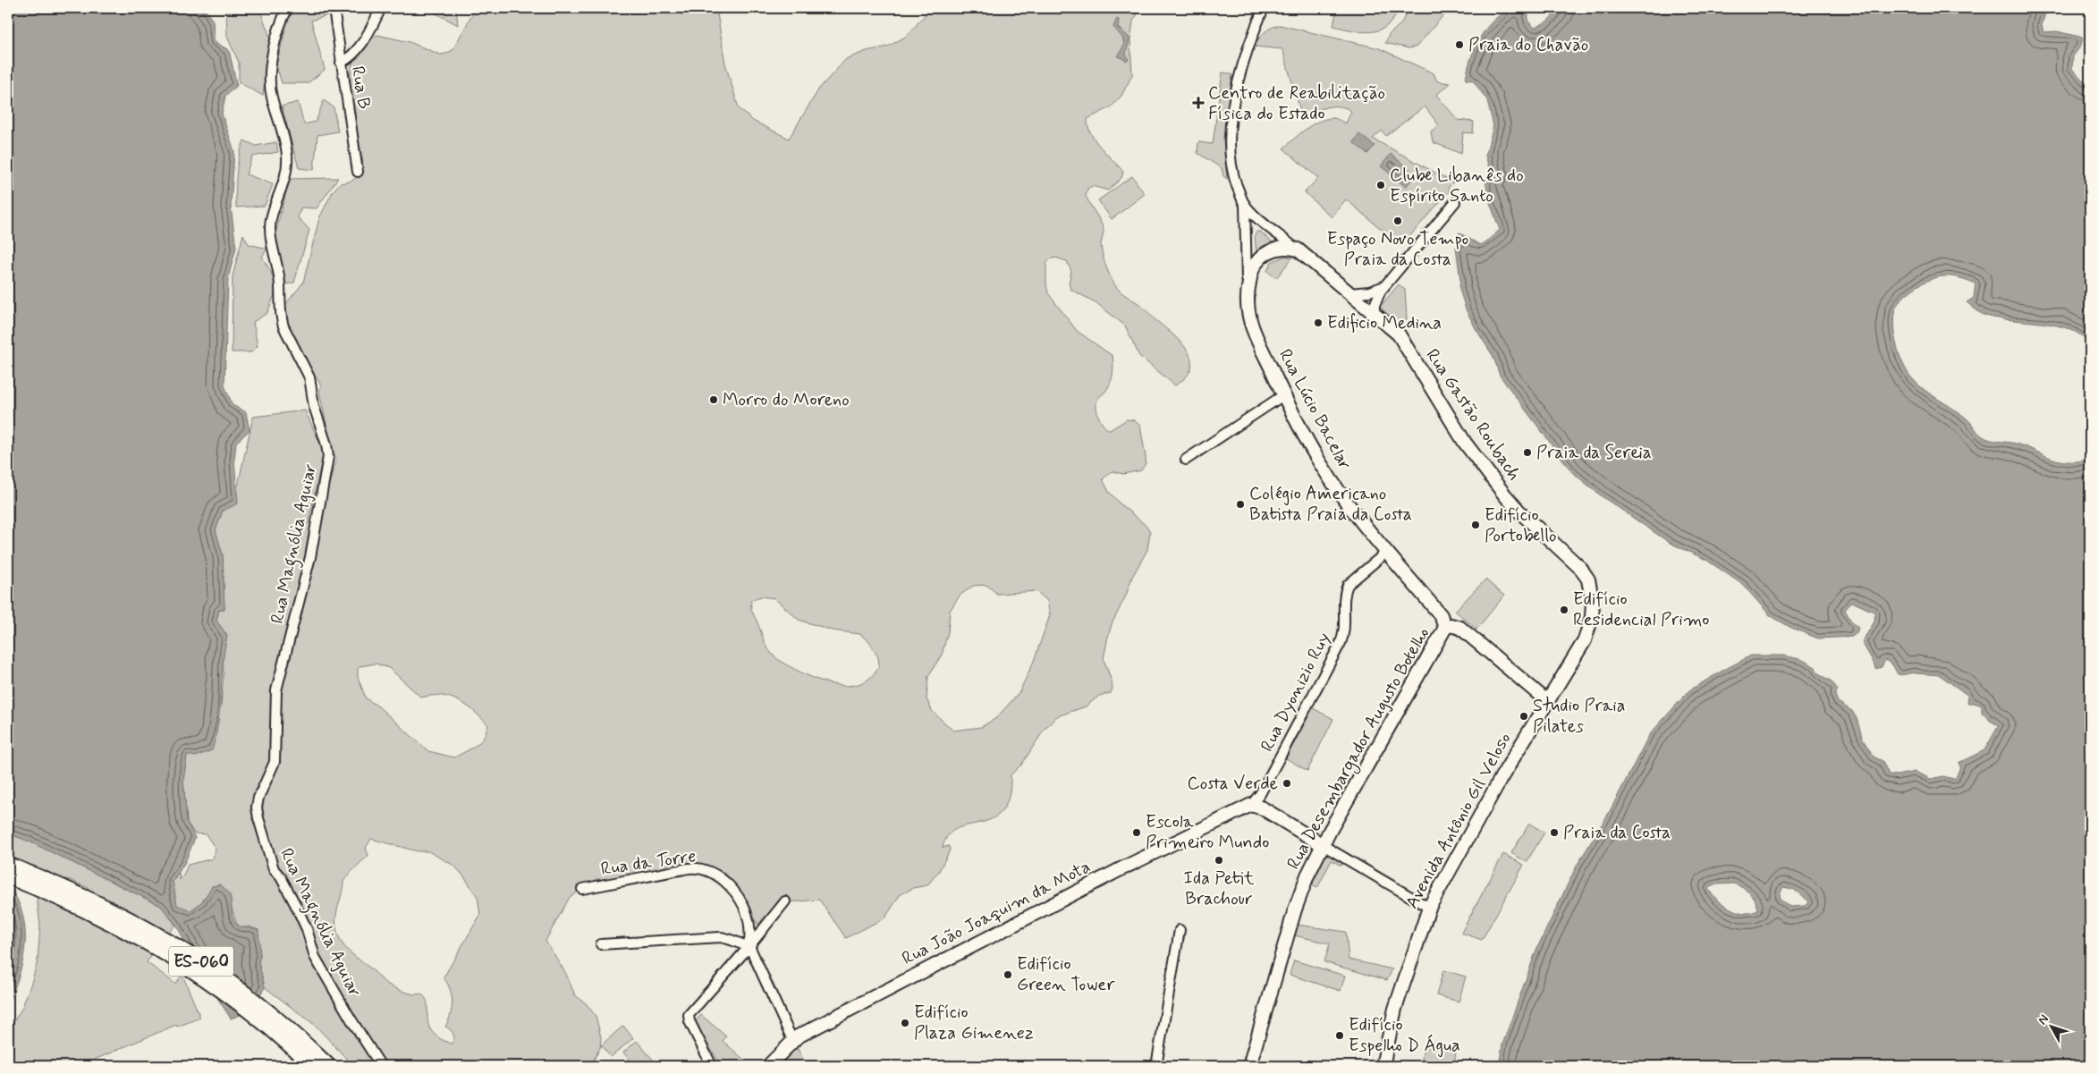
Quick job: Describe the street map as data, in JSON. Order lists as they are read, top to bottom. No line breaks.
{"streets":{"main road":["ES-060"],"street":["Rua B","Rua Lúcio Bacelar","Rua Gastão Roubach","Rua Magnólia Aguiar","Rua Dyonizio Ruy","Rua Desembargador Augusto Botelho","Avenida Antônio Gil Veloso","Rua da Torre","Rua João Joaquim da Mota"]},"crossings":[["Rua Lúcio Bacelar","Rua Gastão Roubach"],["Rua Lúcio Bacelar","Rua Dyonizio Ruy"],["Rua Lúcio Bacelar","Rua Desembargador Augusto Botelho"],["Rua Gastão Roubach","Avenida Antônio Gil Veloso"],["Rua Dyonizio Ruy","Rua João Joaquim da Mota"]],"places":{"other":["Praia do Chavão","Clube Libanês do Espírito Santo","Espaço Novo Tempo Praia da Costa","Edificio Medina","Morro do Moreno","Praia da Sereia","Colégio Americano Batista Praia da Costa","Edifício Portobello","Edifício Residencial Primo","Studio Praia Pilates","Costa Verde","Escola Primeiro Mundo","Praia da Costa","Ida Petit Brachour","Edifício Green Tower","Edifício Plaza Gimenez","Edifício Espelho D Água"],"health":["Centro de Reabilitação Física do Estado"]},"north":"top left"}
